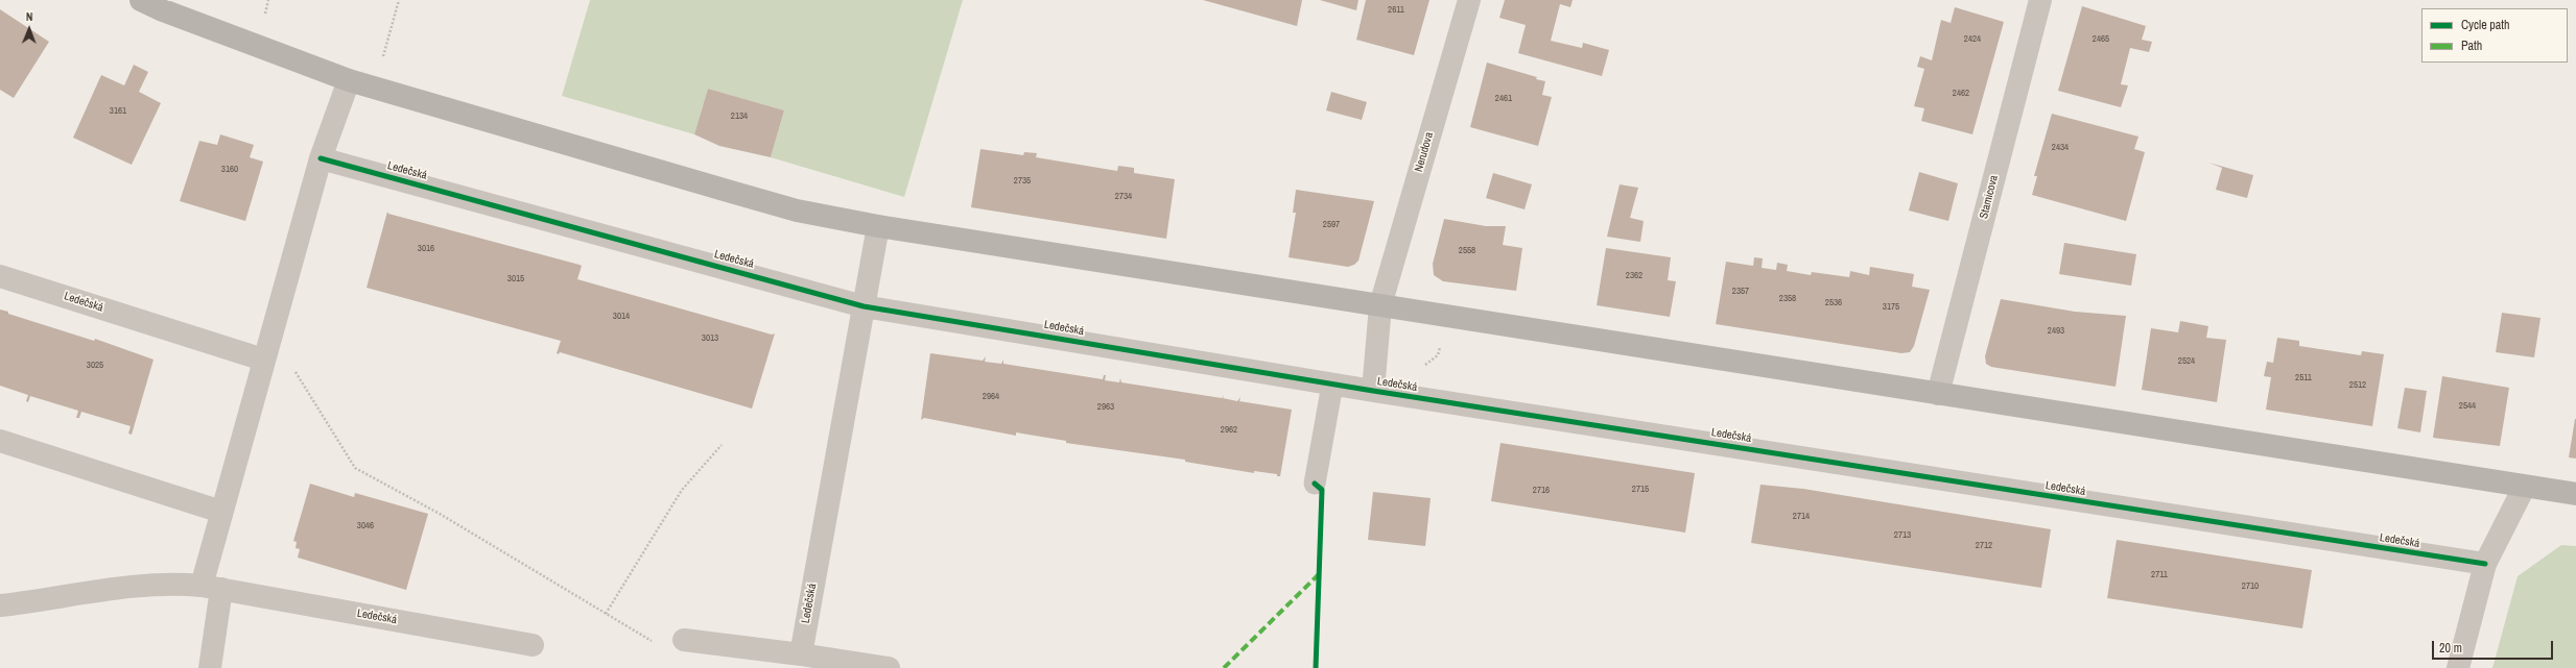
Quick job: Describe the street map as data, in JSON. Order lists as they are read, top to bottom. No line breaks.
{"streets":{"street":["Nerudova","Ledečská","Stamicova"]},"crossings":[["Nerudova","Ledečská"]],"house_numbers":["2611","2424","2465","2462","2461","3161","2134","2434","3160","2735","2734","2597","3016","2558","2362","3015","2357","2358","2536","3175","3014","2493","3013","2524","3025","2511","2512","2964","2544","2963","2962","2715","2716","2714","3046","2713","2712","2711","2710"],"legend":["Cycle path","Path"],"scale_bar":"20 m","north":"top"}
